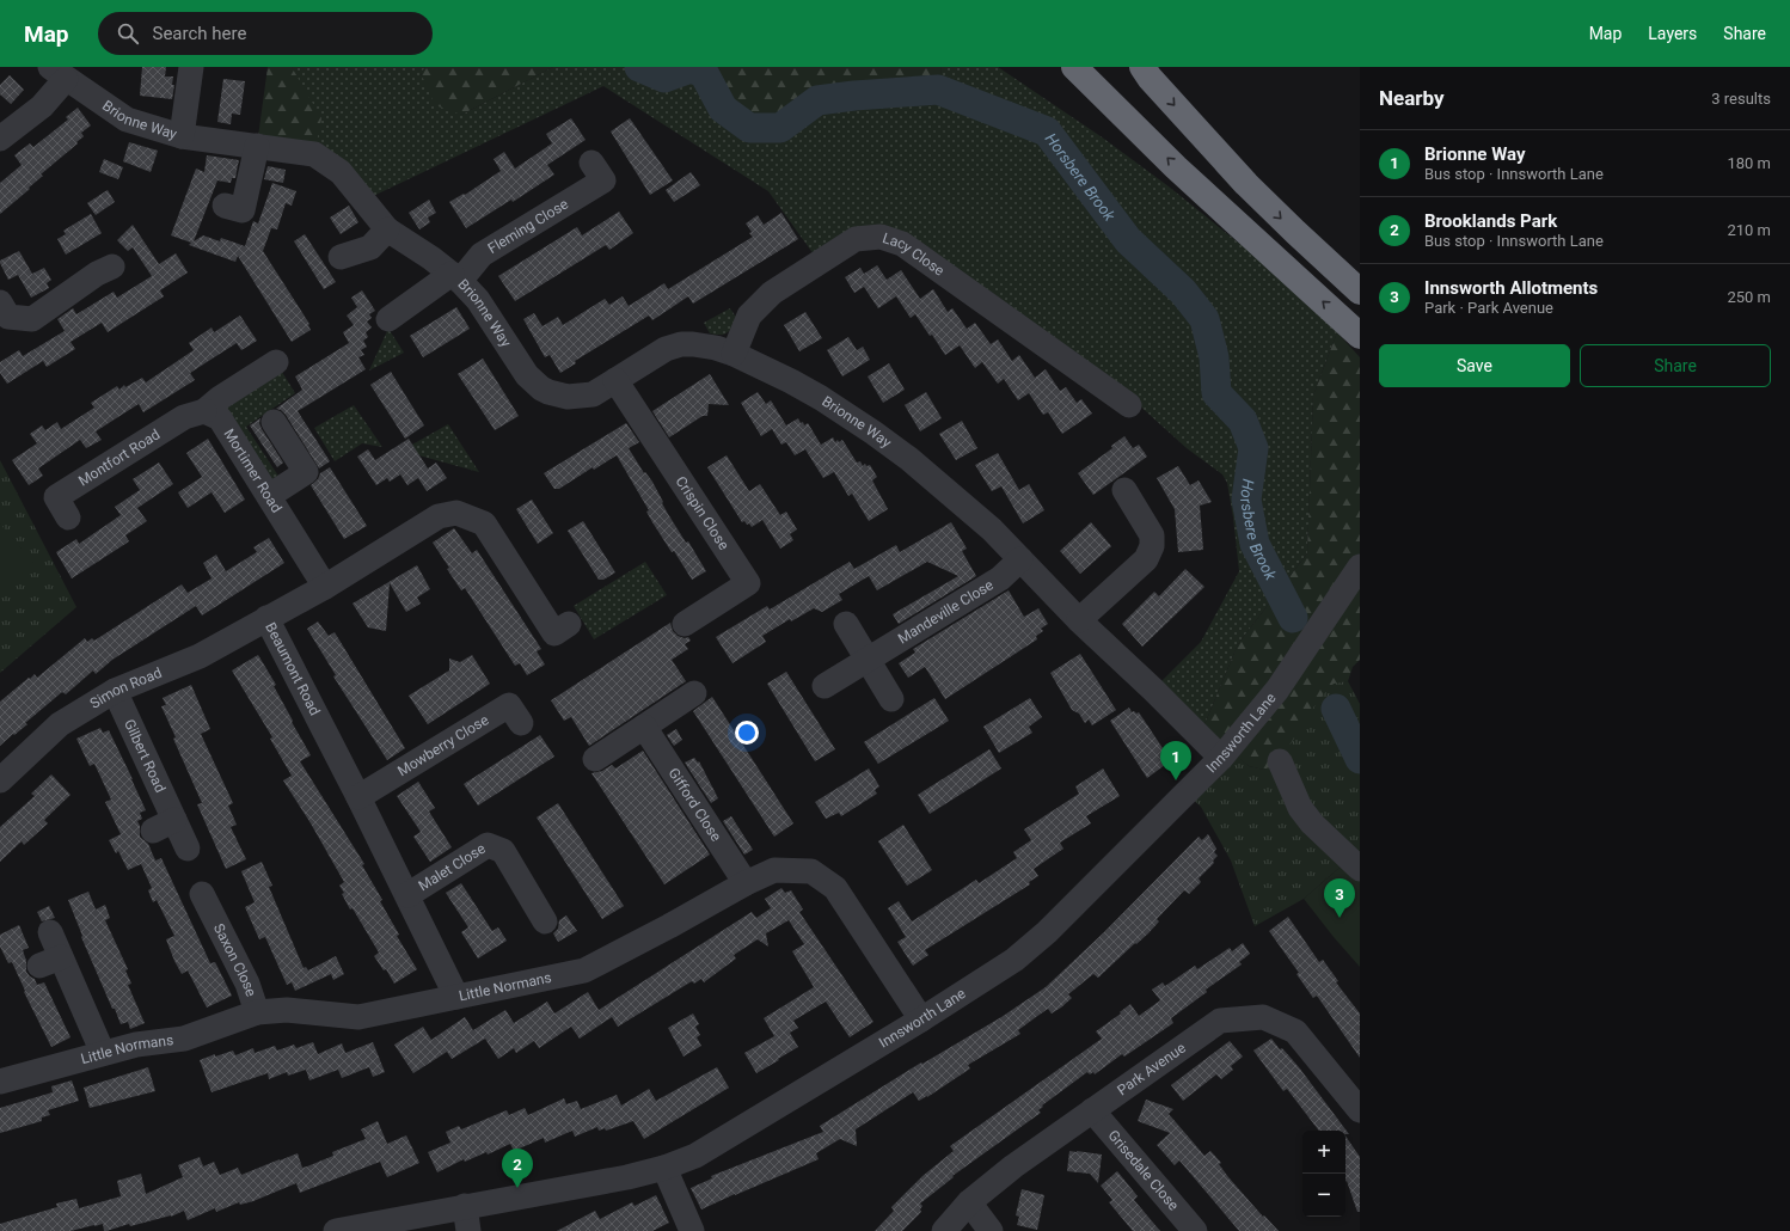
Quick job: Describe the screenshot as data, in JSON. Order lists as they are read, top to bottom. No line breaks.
{"streets":{"street":["Brionne Way","Fleming Close","Lacy Close","Montfort Road","Mortimer Road","Crispin Close","Mandeville Close","Beaumont Road","Simon Road","Innsworth Lane","Mowberry Close","Gilbert Road","Gifford Close","Malet Close","Saxon Close","Little Normans","Park Avenue","Grisedale Close"]},"crossings":[["Brionne Way","Fleming Close"],["Brionne Way","Lacy Close"],["Brionne Way","Crispin Close"],["Brionne Way","Mandeville Close"],["Brionne Way","Innsworth Lane"],["Montfort Road","Mortimer Road"],["Mortimer Road","Beaumont Road"],["Beaumont Road","Simon Road"],["Beaumont Road","Mowberry Close"],["Beaumont Road","Malet Close"],["Beaumont Road","Little Normans"],["Simon Road","Gilbert Road"],["Innsworth Lane","Little Normans"],["Gifford Close","Little Normans"],["Saxon Close","Little Normans"],["Park Avenue","Grisedale Close"]],"water":["Horsbere Brook"],"page":{"header":"Map","search":"Search here","nav":["Map","Layers","Share"],"heading":["Nearby","3 results"],"list":[{"mark":"1","name":"Brionne Way","note":"Bus stop · Innsworth Lane","value":"180 m"},{"mark":"2","name":"Brooklands Park","note":"Bus stop · Innsworth Lane","value":"210 m"},{"mark":"3","name":"Innsworth Allotments","note":"Park · Park Avenue","value":"250 m"}],"buttons":["Save","Share"],"pins":["1","3","2"],"map_buttons":["+","−"]}}
